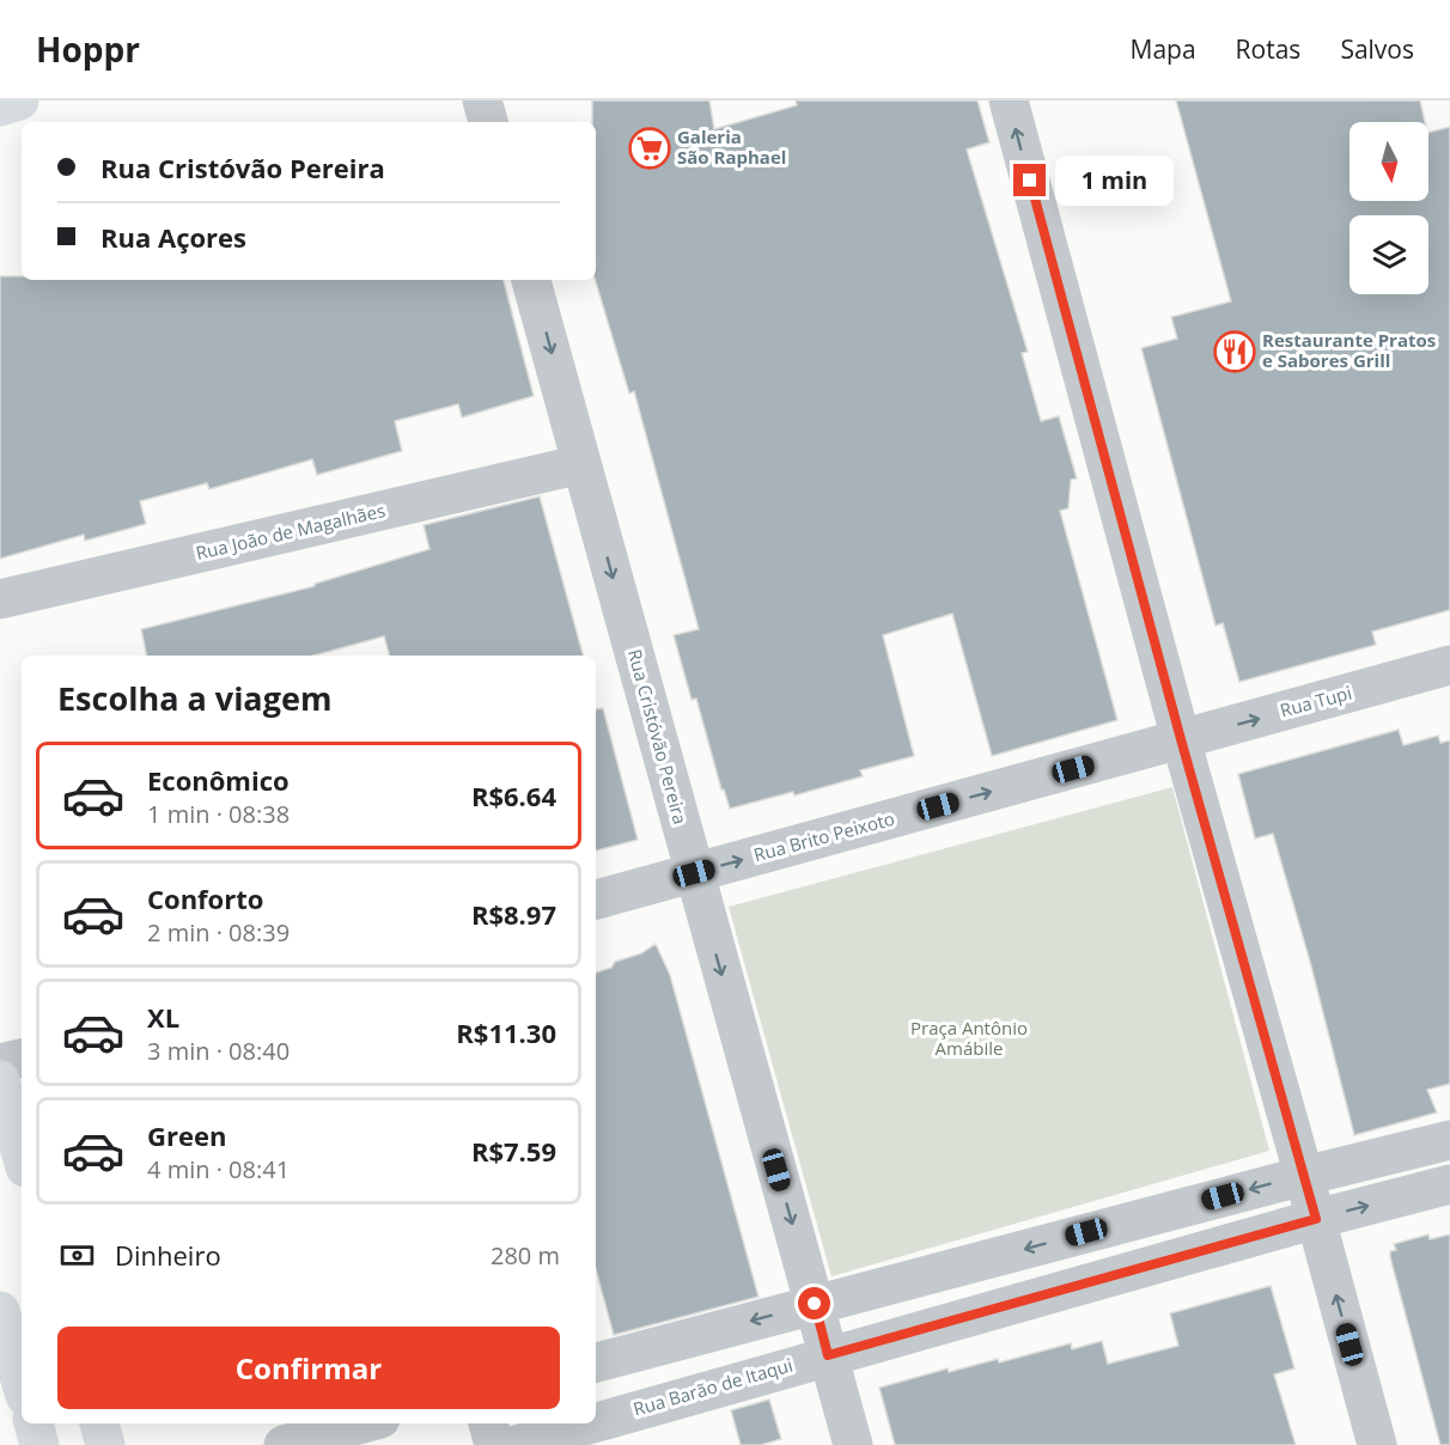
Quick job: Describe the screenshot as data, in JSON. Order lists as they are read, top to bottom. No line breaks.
{"streets":{"street":["Rua João de Magalhães","Rua Tupi","Rua Cristóvão Pereira","Rua Brito Peixoto","Rua Barão de Itaqui"]},"crossings":[["Rua João de Magalhães","Rua Cristóvão Pereira"],["Rua Tupi","Rua Brito Peixoto"],["Rua Cristóvão Pereira","Rua Brito Peixoto"],["Rua Cristóvão Pereira","Rua Barão de Itaqui"]],"one_way":["Rua Tupi","Rua Cristóvão Pereira","Rua Brito Peixoto"],"parks":["Praça Antônio Amábile"],"places":{"supermarket":["Galeria São Raphael"],"restaurant":["Restaurante Pratos e Sabores Grill"]},"north":"bottom","page":{"header":"Hoppr","nav":["Mapa","Rotas","Salvos"],"banner":["Rua Cristóvão Pereira","Rua Açores"],"bubble":"1 min","heading":"Escolha a viagem","list":[{"name":"Econômico","note":"1 min · 08:38","value":"R$6.64"},{"name":"Conforto","note":"2 min · 08:39","value":"R$8.97"},{"name":"XL","note":"3 min · 08:40","value":"R$11.30"},{"name":"Green","note":"4 min · 08:41","value":"R$7.59"}],"pay":["Dinheiro","280 m"],"buttons":"Confirmar"}}
